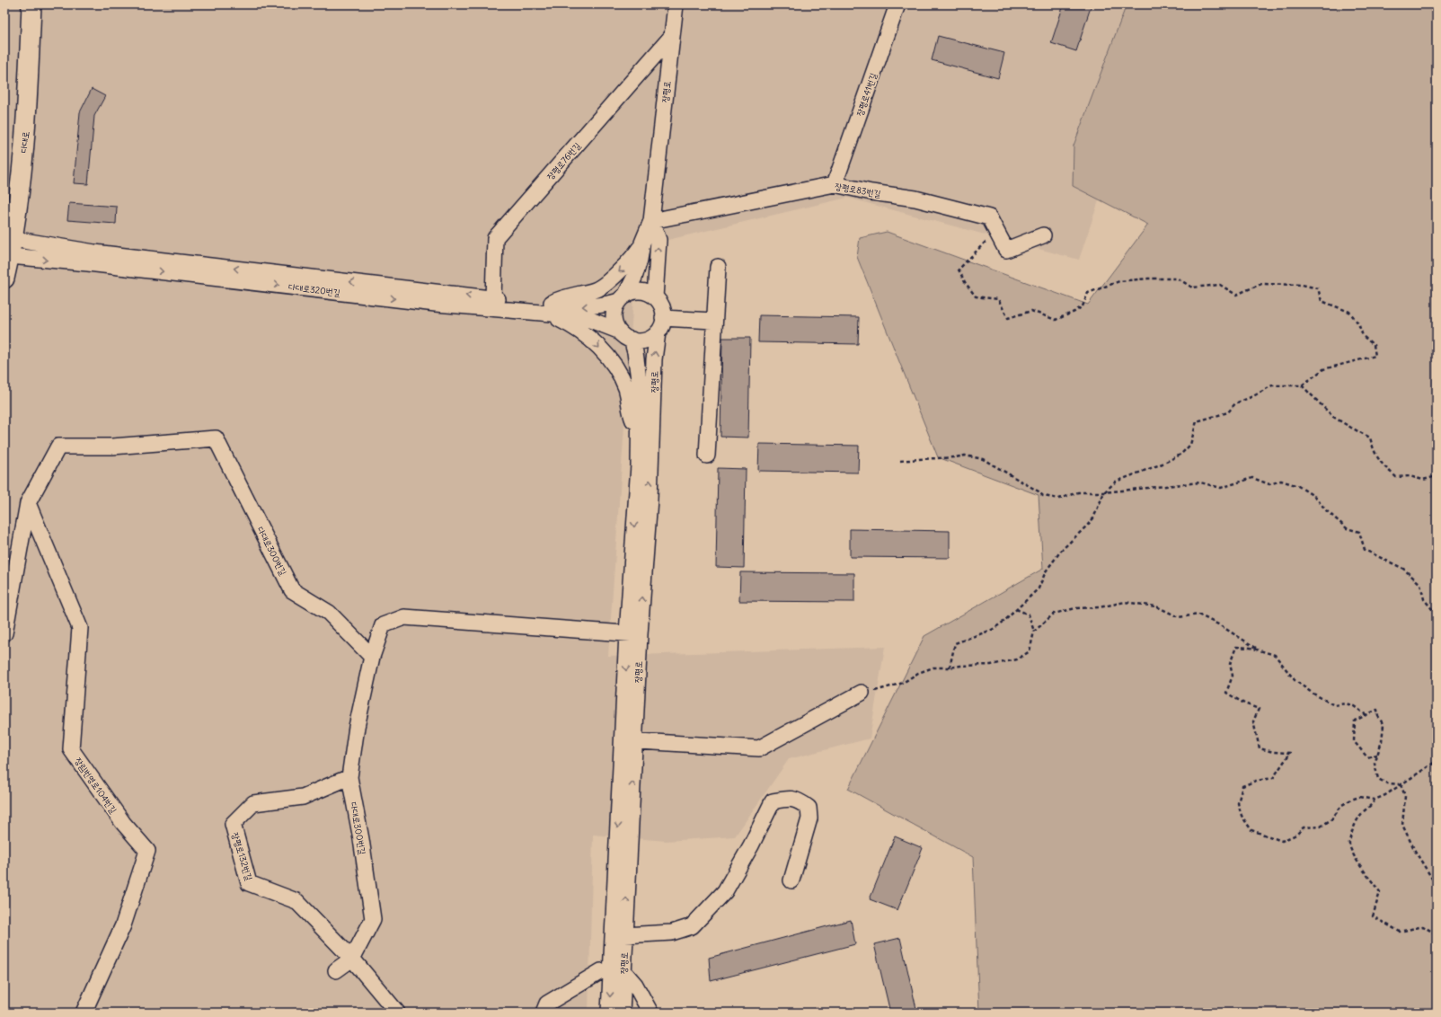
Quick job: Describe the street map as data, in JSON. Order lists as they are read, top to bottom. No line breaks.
{"streets":{"main road":["다대로"],"street":["장평로","장평로41번길","장평로76번길","장평로83번길","다대로320번길","다대로300번길","장림번영로104번길","장평로132번길"]},"crossings":[["장평로","장평로76번길"],["장평로","장평로83번길"],["장평로","다대로320번길"],["장평로41번길","장평로83번길"],["다대로","다대로320번길"],["장평로76번길","다대로320번길"],["다대로300번길","장림번영로104번길"],["다대로300번길","장평로132번길"]]}
